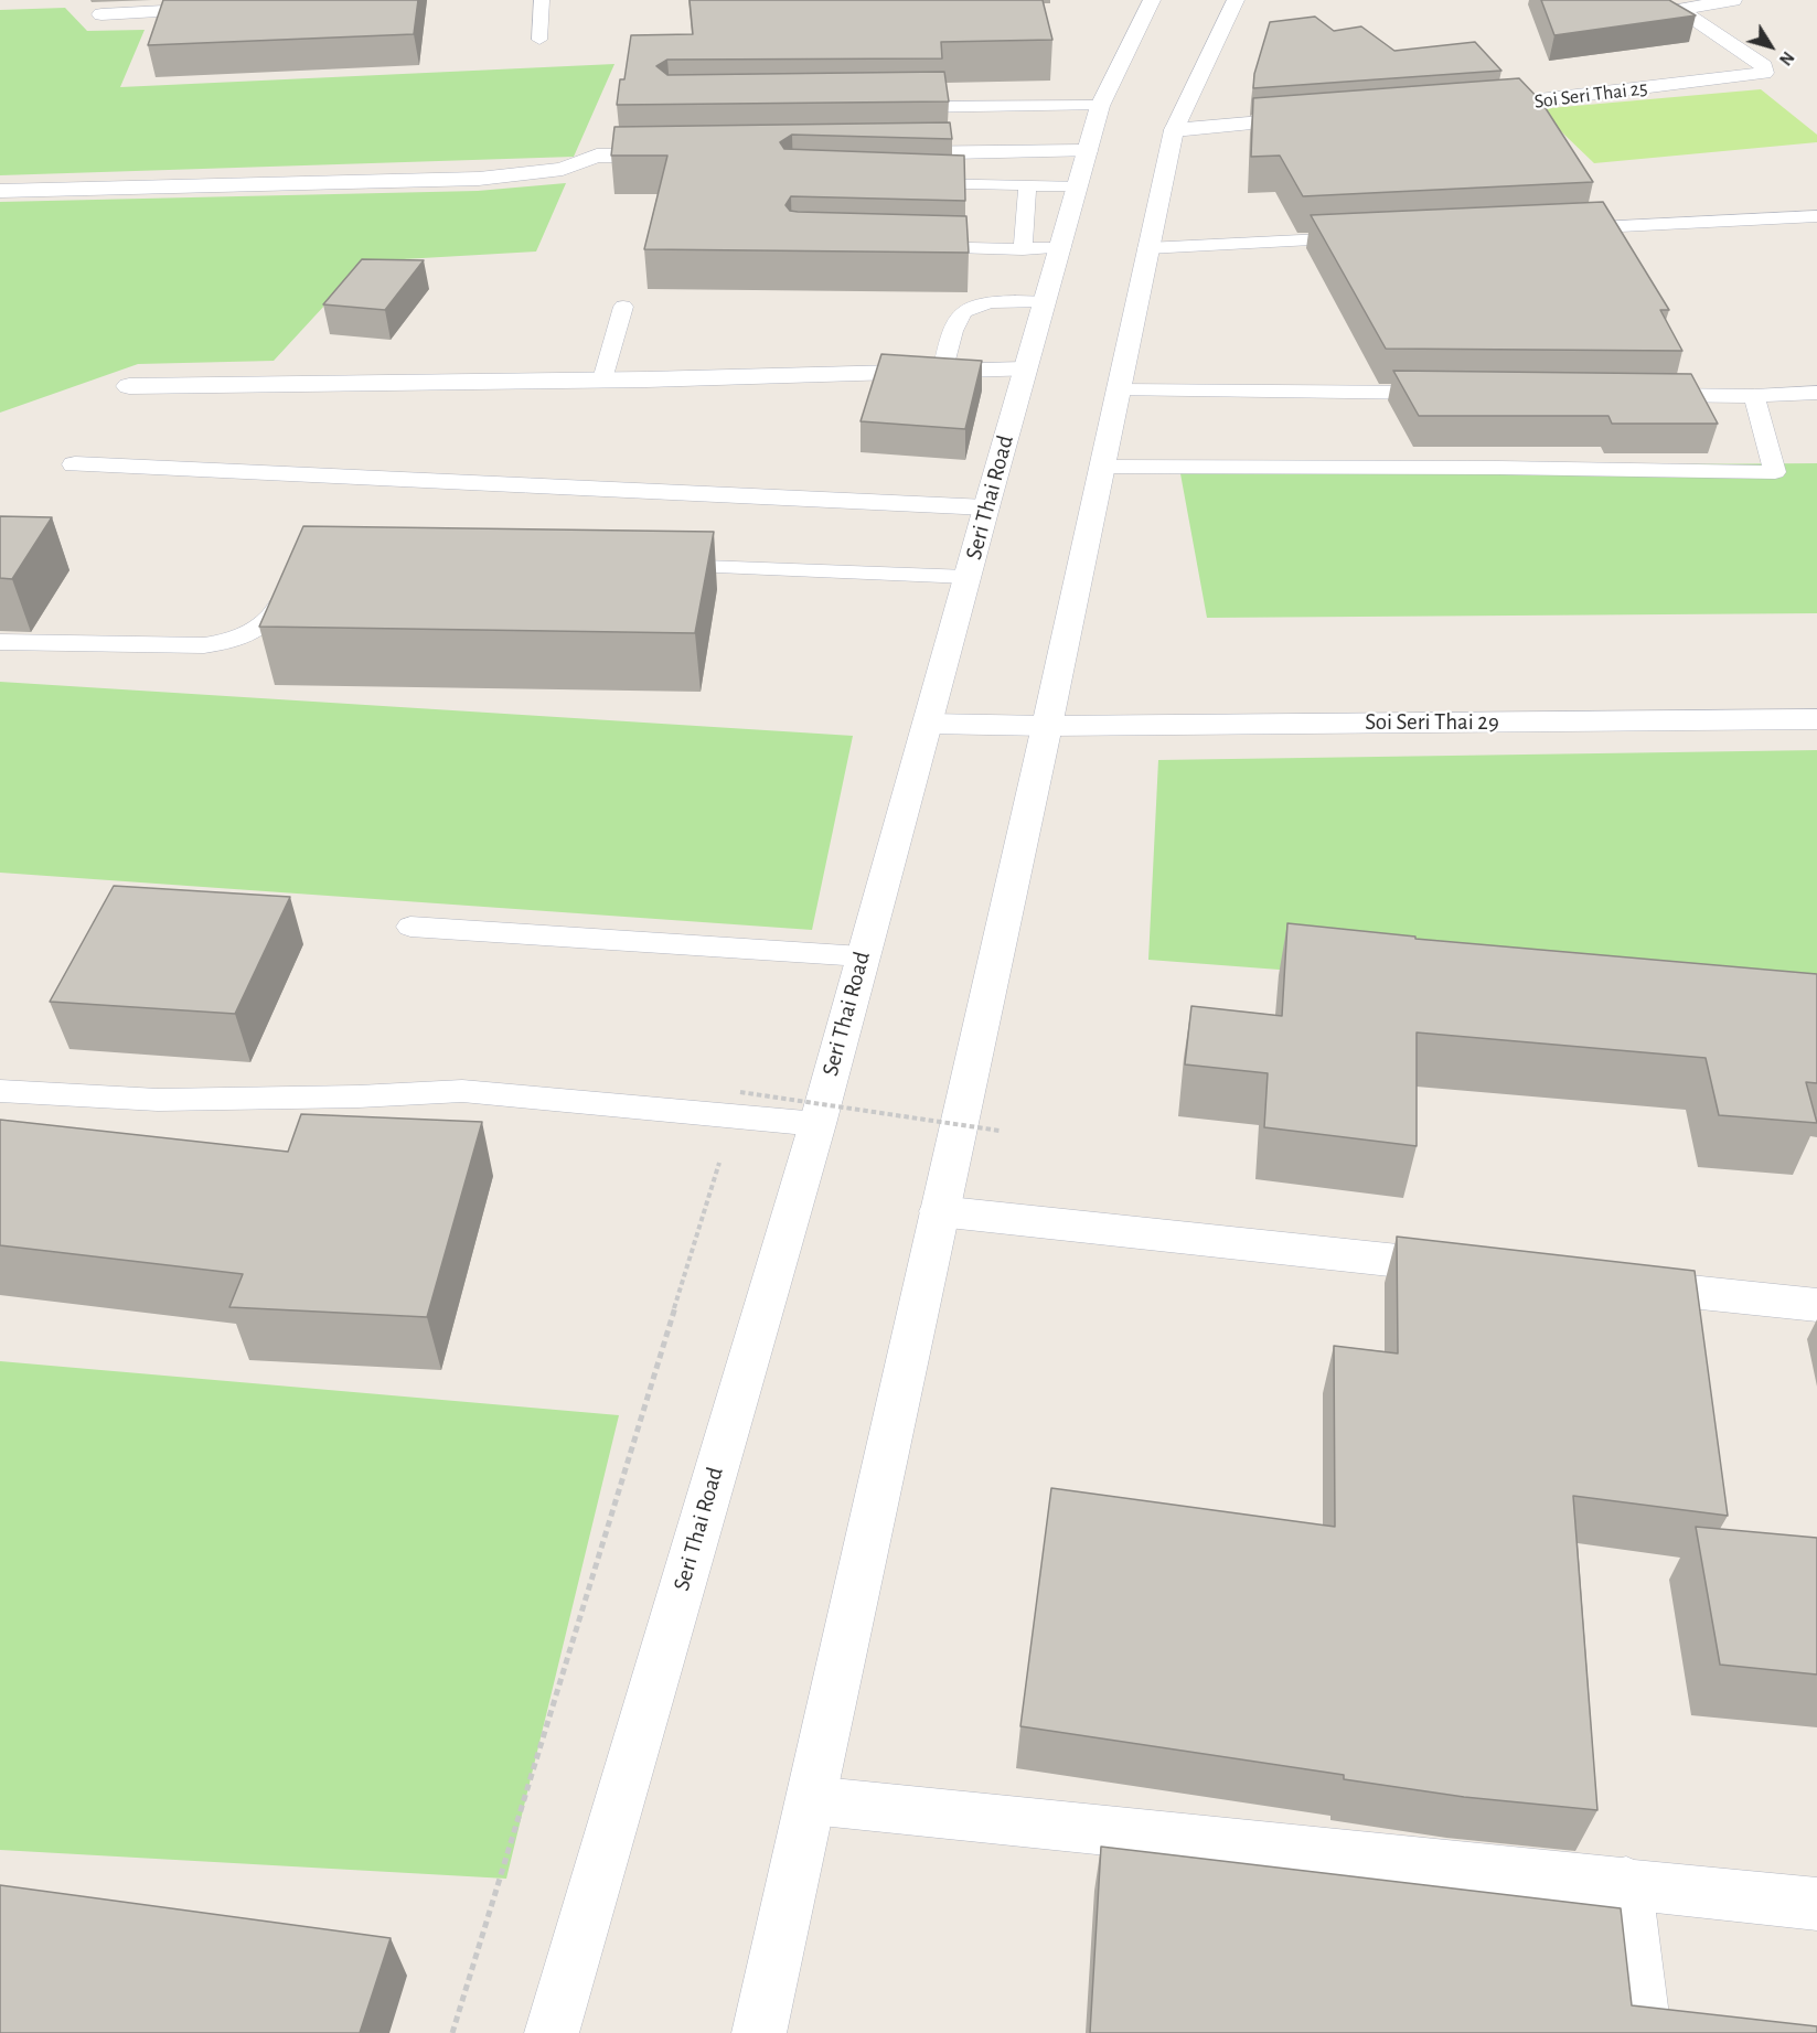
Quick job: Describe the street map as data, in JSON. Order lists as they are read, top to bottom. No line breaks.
{"streets":{"street":["Soi Seri Thai 25","Seri Thai Road","Soi Seri Thai 29"]},"crossings":[["Seri Thai Road","Soi Seri Thai 29"]],"north":"bottom right"}
